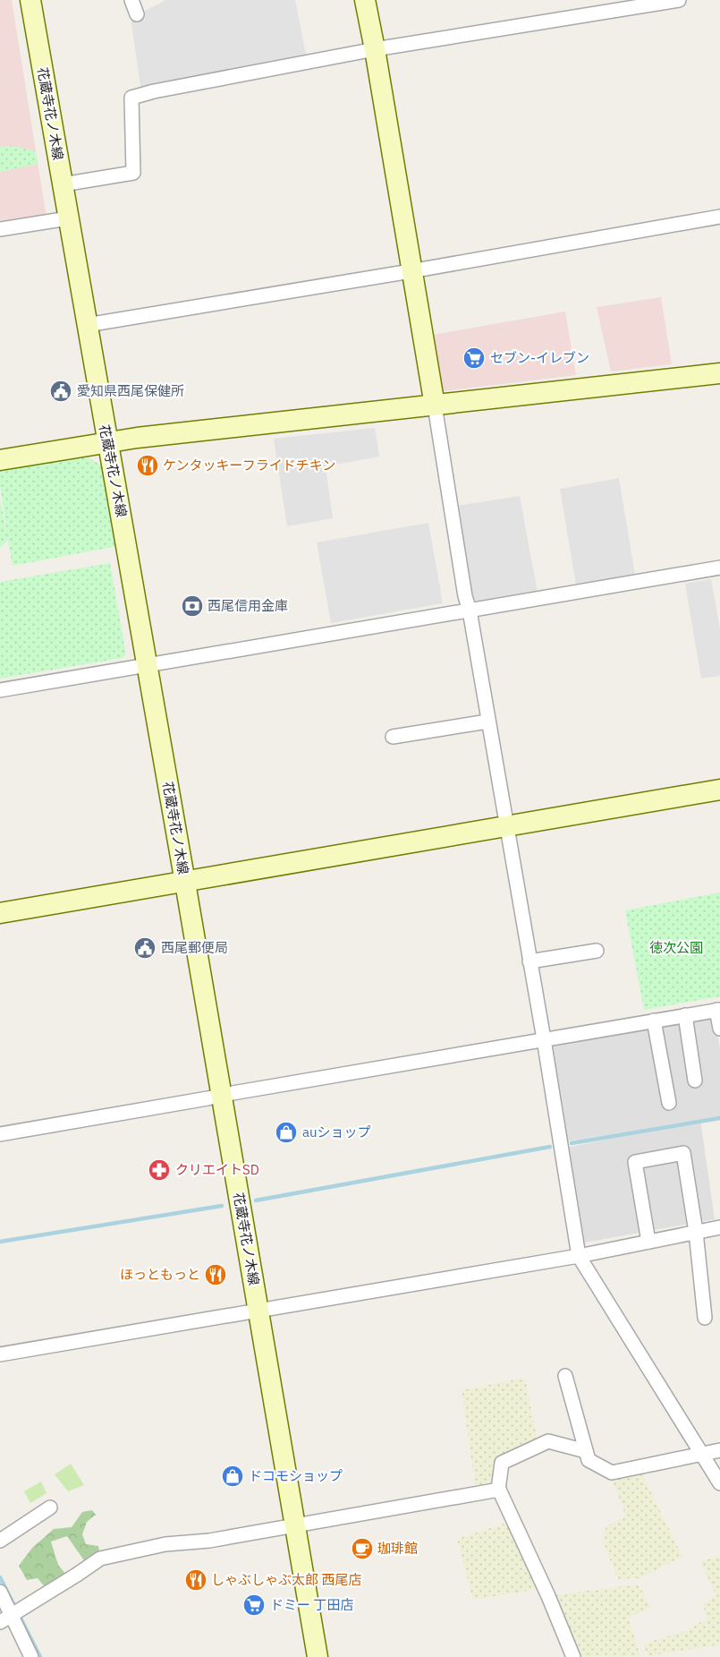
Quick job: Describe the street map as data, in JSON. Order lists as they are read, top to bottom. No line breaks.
{"streets":{"street":["花蔵寺花ノ木線"]},"parks":["徳次公園"],"places":{"supermarket":["セブン-イレブン","ドミー 丁田店"],"public building":["愛知県西尾保健所","西尾郵便局"],"restaurant":["ケンタッキーフライドチキン","ほっともっと","しゃぶしゃぶ太郎 西尾店"],"bank":["西尾信用金庫"],"shop":["auショップ","ドコモショップ"],"pharmacy":["クリエイトSD"],"cafe":["珈琲館"]}}
